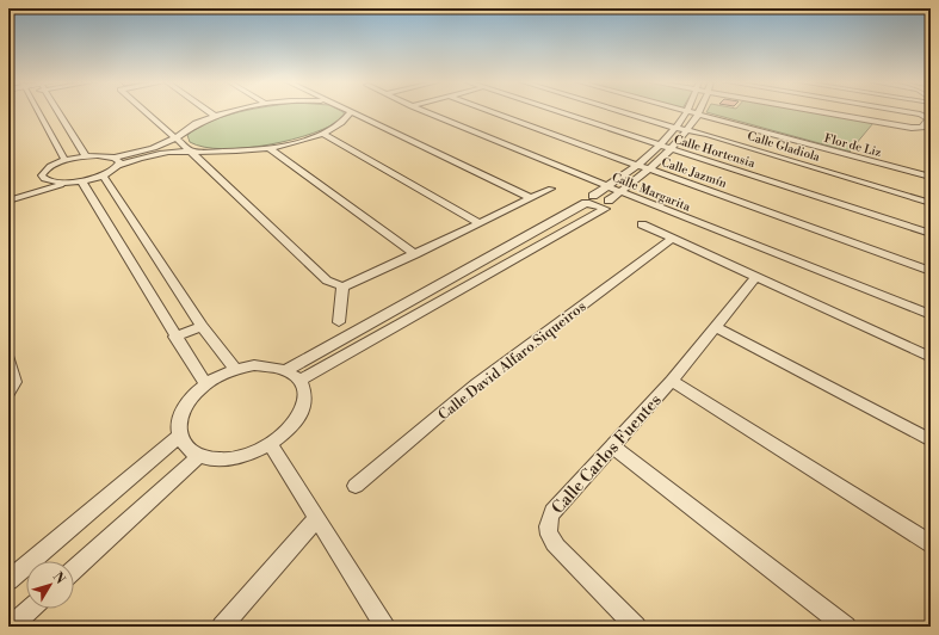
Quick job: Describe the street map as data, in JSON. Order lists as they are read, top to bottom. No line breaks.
{"streets":{"street":["Flor de Liz","Calle Gladiola","Calle Hortensia","Calle Jazmín","Calle Margarita","Calle David Alfaro Siqueiros","Calle Carlos Fuentes"]},"north":"top right"}
